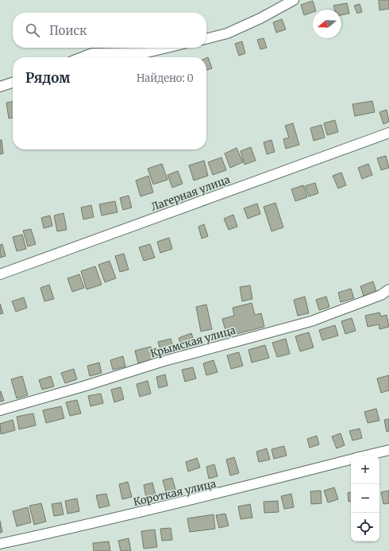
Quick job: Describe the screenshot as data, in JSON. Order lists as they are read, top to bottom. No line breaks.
{"streets":{"street":["Лагерная улица","Крымская улица","Короткая улица"]},"north":"left","page":{"search":"Поиск","heading":["Рядом","Найдено: 0"],"map_buttons":["+","−"]}}
